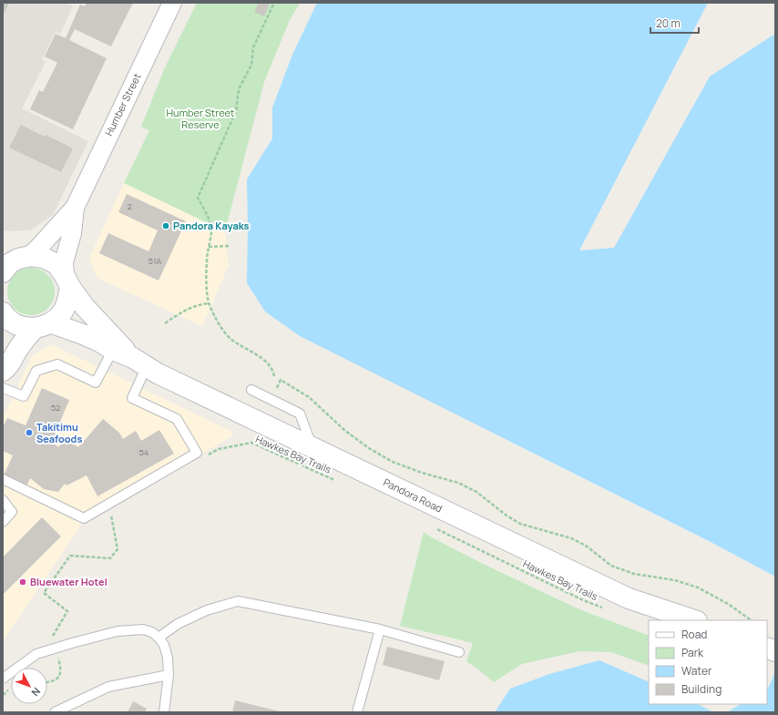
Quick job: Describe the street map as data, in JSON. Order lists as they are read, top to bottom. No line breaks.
{"streets":{"main road":["Pandora Road"],"street":["Humber Street"],"path":["Hawkes Bay Trails"]},"parks":["Humber Street Reserve"],"places":["Pandora Kayaks","Takitimu Seafoods","Bluewater Hotel"],"house_numbers":["2","51A","52","54"],"legend":["Road","Park","Water","Building"],"scale_bar":"20 m","north":"bottom right"}
